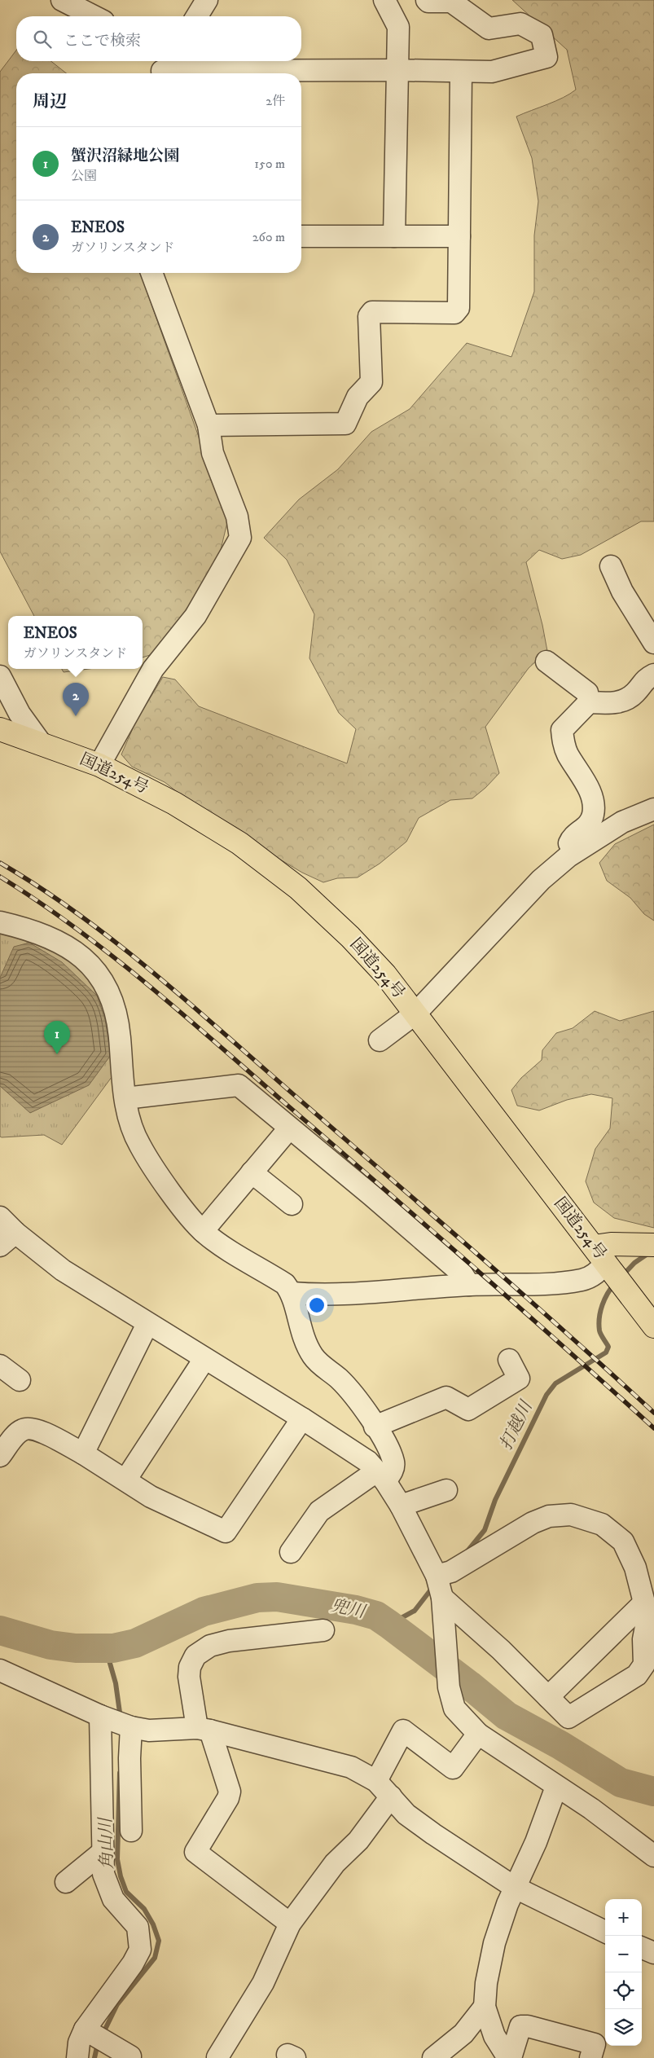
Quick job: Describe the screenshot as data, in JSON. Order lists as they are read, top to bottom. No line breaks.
{"streets":{"main road":["国道254号"]},"water":["打越川","兜川","角山川"],"page":{"search":"ここで検索","heading":["周辺","2件"],"list":[{"mark":"1","name":"蟹沢沼緑地公園","note":"公園","value":"150 m"},{"mark":"2","name":"ENEOS","note":"ガソリンスタンド","value":"260 m"}],"popup":["ENEOS","ガソリンスタンド"],"pins":["2","1"],"map_buttons":["+","−"]}}
